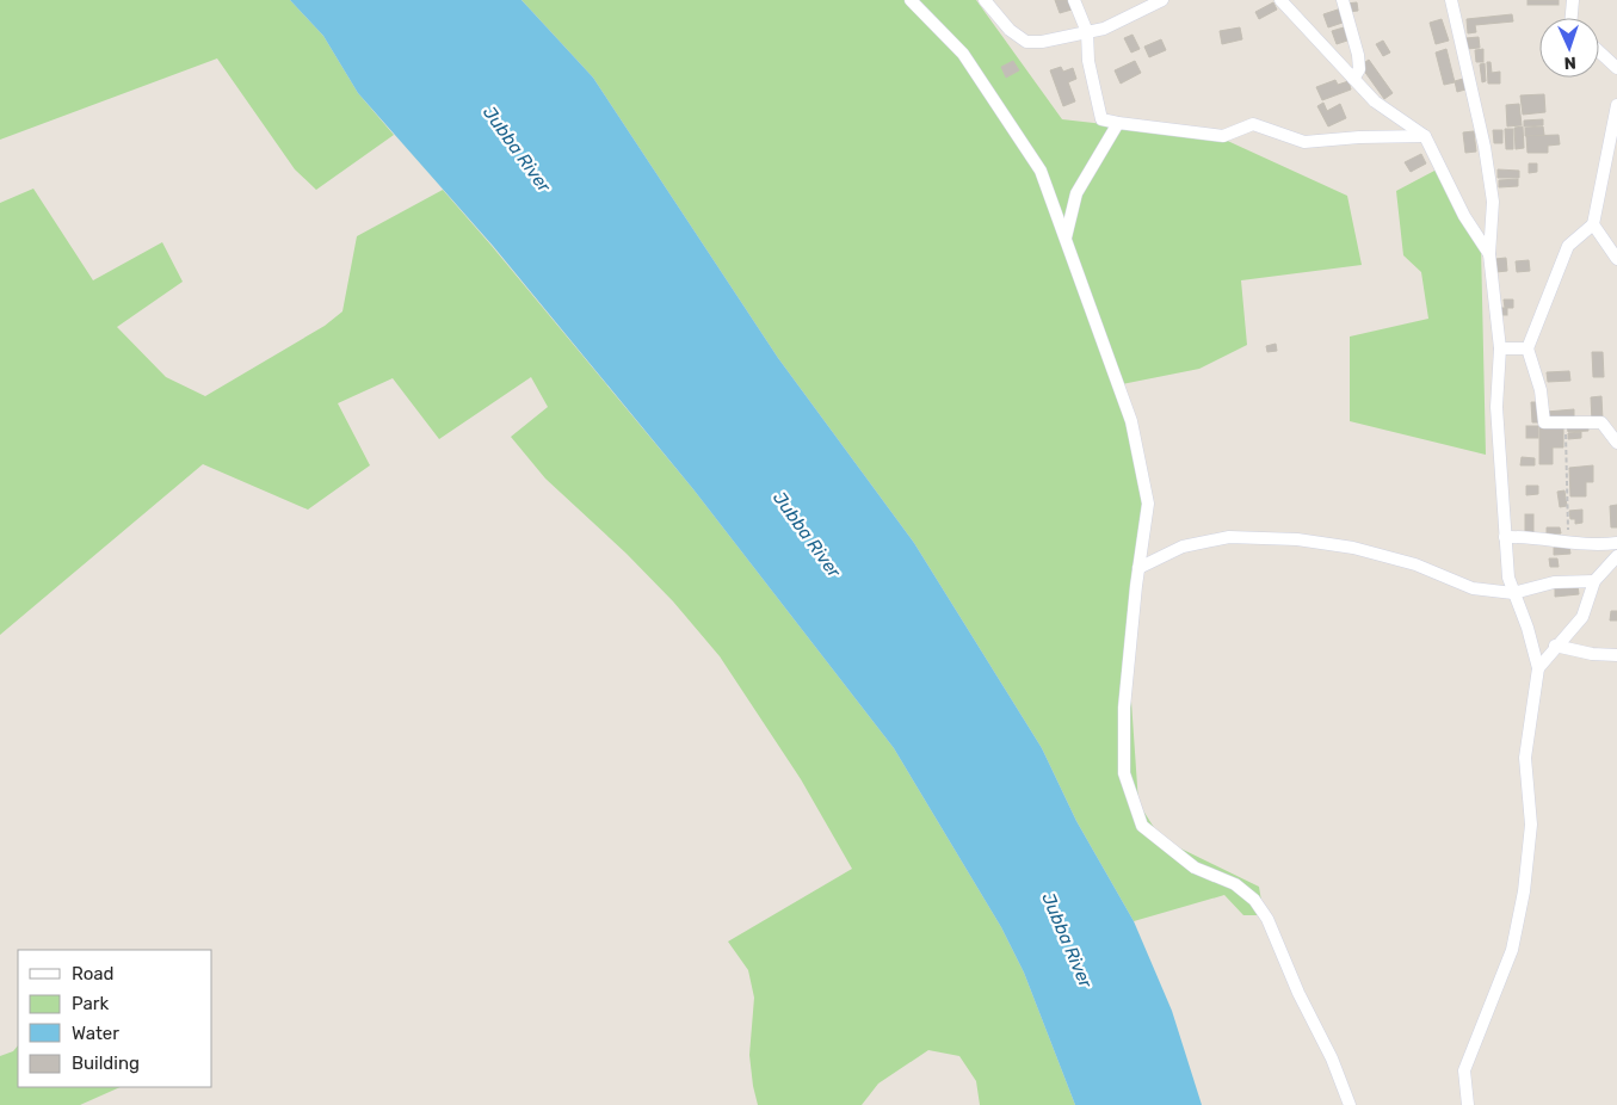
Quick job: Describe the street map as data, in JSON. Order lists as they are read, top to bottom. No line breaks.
{"water":["Jubba River"],"legend":["Road","Park","Water","Building"],"north":"bottom"}
